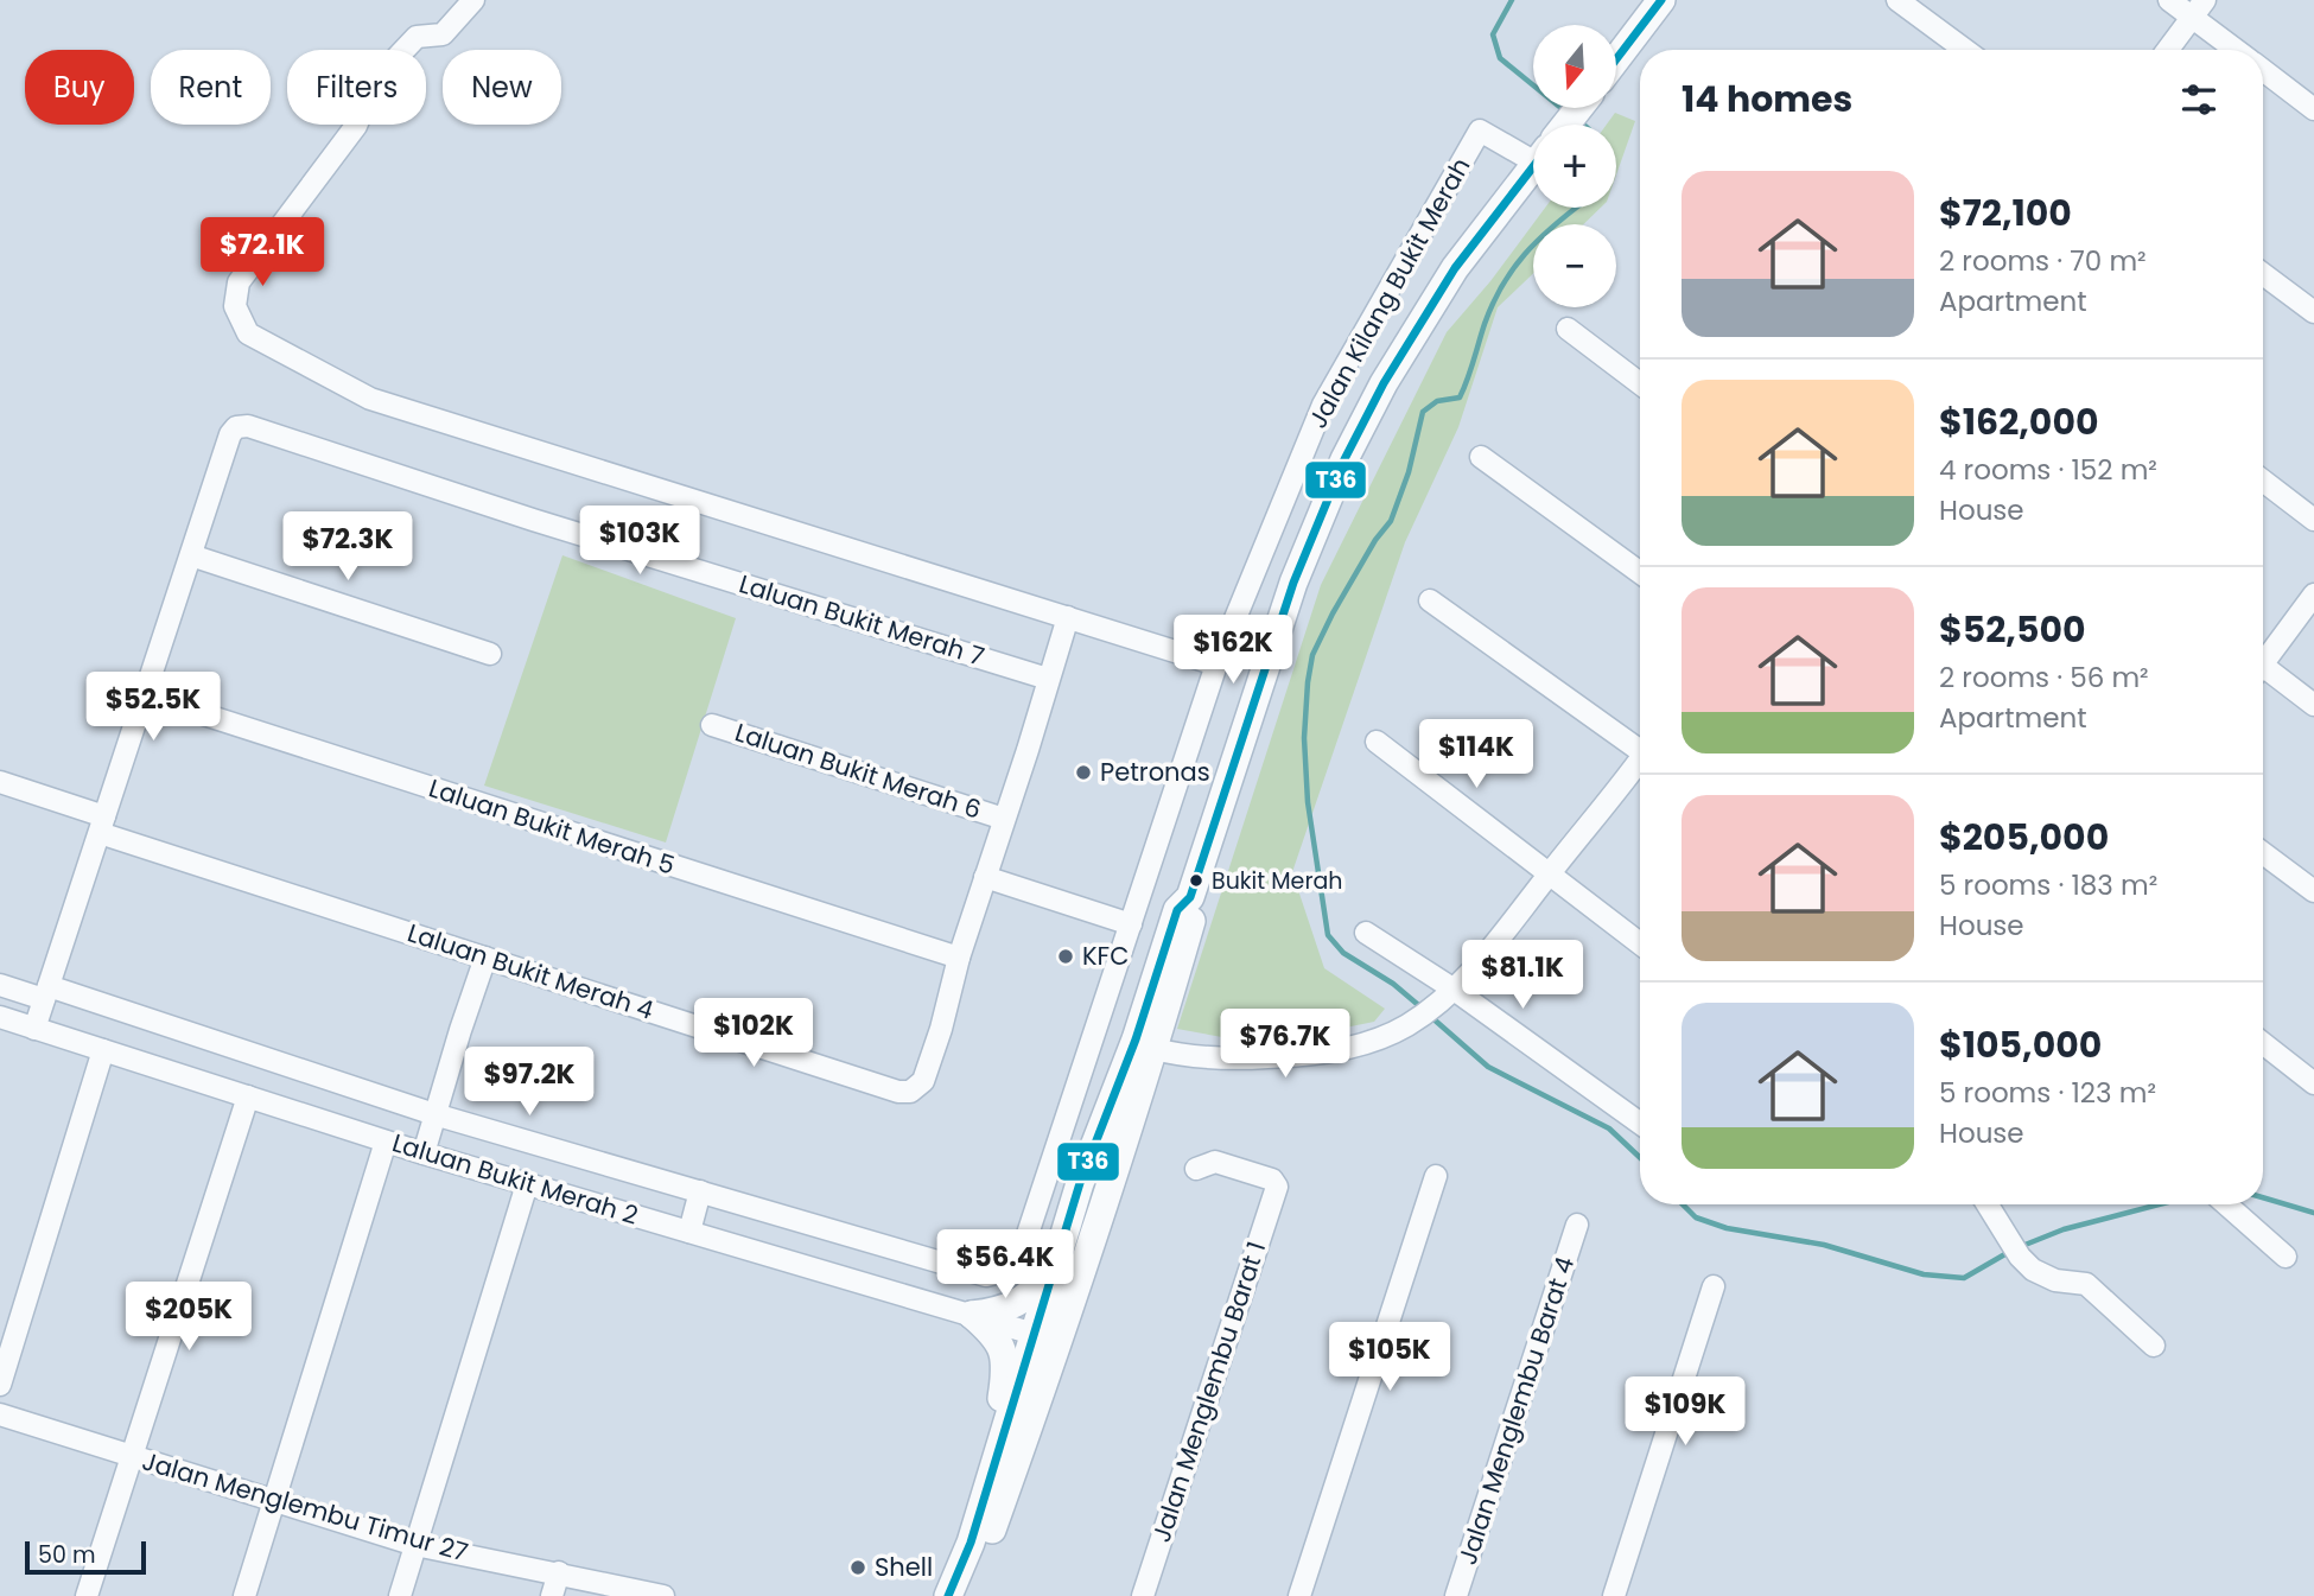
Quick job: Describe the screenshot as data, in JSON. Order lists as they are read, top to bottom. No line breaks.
{"streets":{"street":["Jalan Kilang Bukit Merah","Laluan Bukit Merah 7","Laluan Bukit Merah 6","Laluan Bukit Merah 5","Laluan Bukit Merah 4","Laluan Bukit Merah 2","Jalan Menglembu Barat 1","Jalan Menglembu Barat 4","Jalan Menglembu Timur 27"]},"crossings":[["Jalan Kilang Bukit Merah","Laluan Bukit Merah 2"],["Laluan Bukit Merah 7","Laluan Bukit Merah 4"],["Laluan Bukit Merah 6","Laluan Bukit Merah 4"],["Laluan Bukit Merah 5","Laluan Bukit Merah 4"]],"places":["Petronas","Bukit Merah","KFC","Shell"],"lines":["transit line T36"],"scale_bar":"50 m","north":"bottom","page":{"map_buttons":["+","−"],"chip":["Buy","Rent","Filters","New"],"heading":"14 homes","list":[{"name":"$72,100","note":"2 rooms · 70 m² · Apartment"},{"name":"$162,000","note":"4 rooms · 152 m² · House"},{"name":"$52,500","note":"2 rooms · 56 m² · Apartment"},{"name":"$205,000","note":"5 rooms · 183 m² · House"},{"name":"$105,000","note":"5 rooms · 123 m² · House"}],"price":["$72.1K","$103K","$72.3K","$162K","$52.5K","$114K","$81.1K","$102K","$76.7K","$97.2K","$56.4K","$205K","$105K","$109K"],"scale":"50 m"}}
